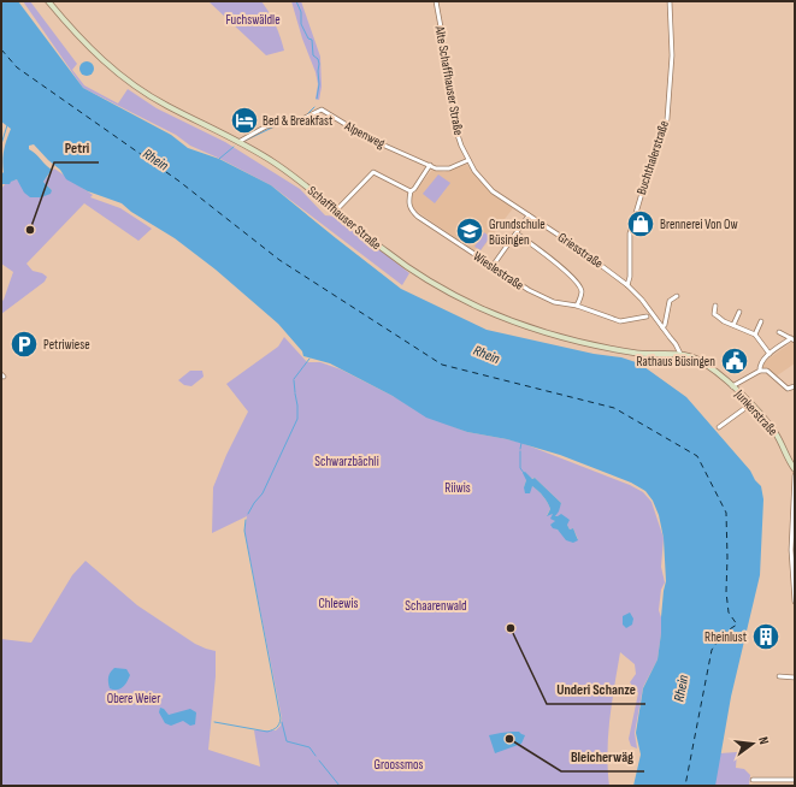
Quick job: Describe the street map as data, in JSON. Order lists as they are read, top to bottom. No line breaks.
{"streets":{"main road":["Schaffhauser Straße","Junkerstraße"],"street":["Alte Schaffhauser Straße","Alpenweg","Buchthalerstraße","Griesstraße","Wieslestraße"]},"crossings":[["Alte Schaffhauser Straße","Alpenweg"],["Alte Schaffhauser Straße","Griesstraße"],["Alpenweg","Schaffhauser Straße"],["Alpenweg","Griesstraße"],["Buchthalerstraße","Griesstraße"],["Schaffhauser Straße","Griesstraße"],["Schaffhauser Straße","Junkerstraße"],["Griesstraße","Junkerstraße"]],"water":["Rhein"],"parks":["Fuchswäldle","Schwarzbächli","Riiwis","Chleewis","Schaarenwald","Obere Weier","Groossmos"],"places":{"hotel":["Bed & Breakfast"],"shop":["Brennerei Von Ow"],"other":["Petri","Underi Schanze","Bleicherwäg"],"school or university":["Grundschule Büsingen"],"parking":["Petriwiese"],"public building":["Rathaus Büsingen"],"building":["Rheinlust"]},"north":"right"}
